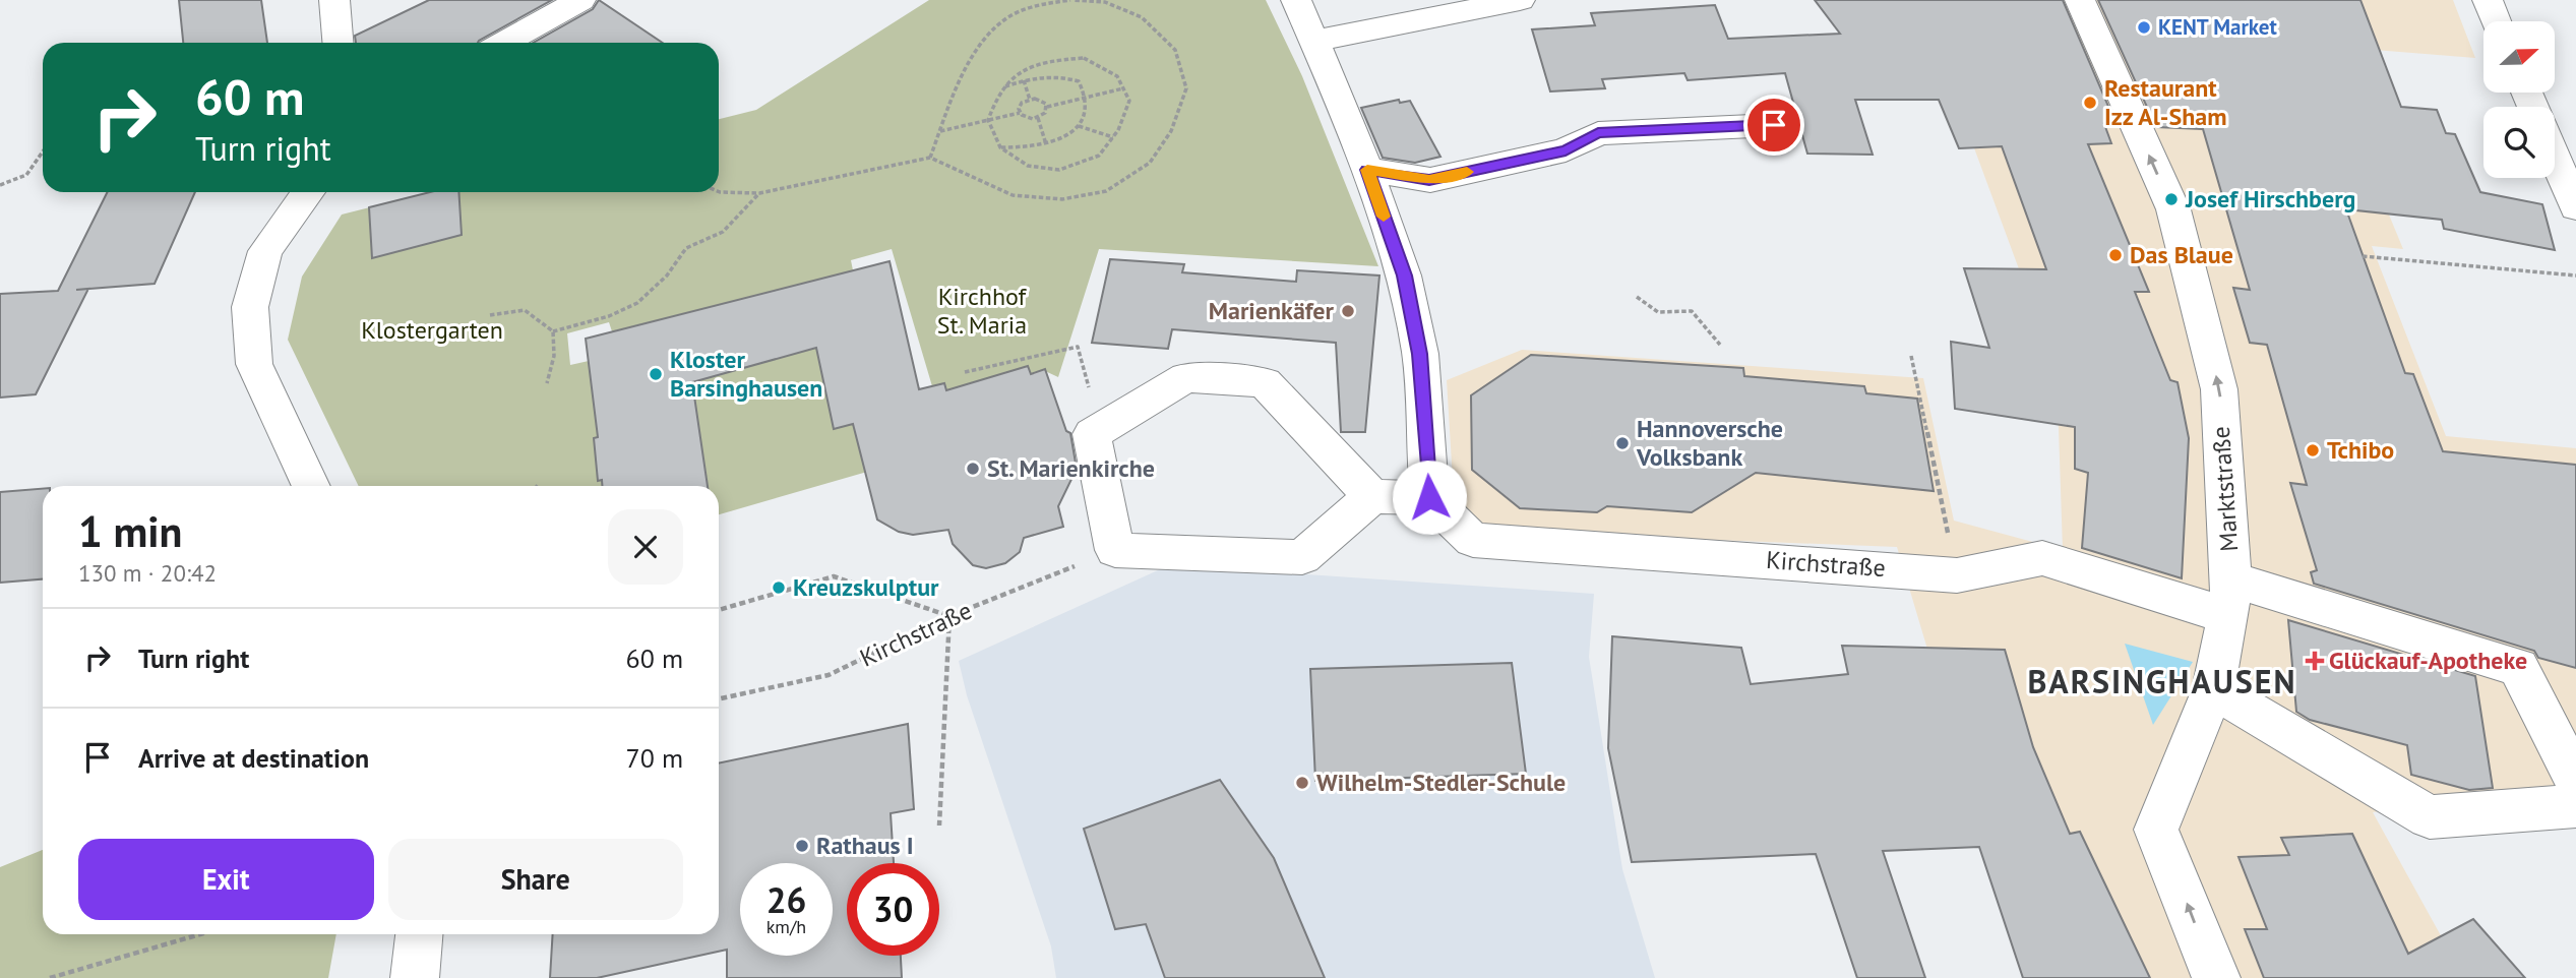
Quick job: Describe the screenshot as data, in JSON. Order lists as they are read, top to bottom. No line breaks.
{"streets":{"street":["Marktstraße","Kirchstraße"]},"crossings":[["Marktstraße","Kirchstraße"]],"one_way":["Marktstraße"],"districts":["BARSINGHAUSEN"],"parks":["Kirchhof St. Maria","Klostergarten"],"places":{"other":["KENT Market","Restaurant Izz Al-Sham","Josef Hirschberg","Das Blaue","Marienkäfer","Kloster Barsinghausen","Hannoversche Volksbank","Tchibo","St. Marienkirche","Kreuzskulptur","Wilhelm-Stedler-Schule","Rathaus I"],"health":["Glückauf-Apotheke"]},"north":"right","page":{"turn":["60 m","Turn right"],"heading":["1 min","130 m · 20:42"],"list":[{"name":"Turn right","value":"60 m"},{"name":"Arrive at destination","value":"70 m"}],"buttons":["Exit","Share"],"speed":"26 km/h","limit":"30"}}
